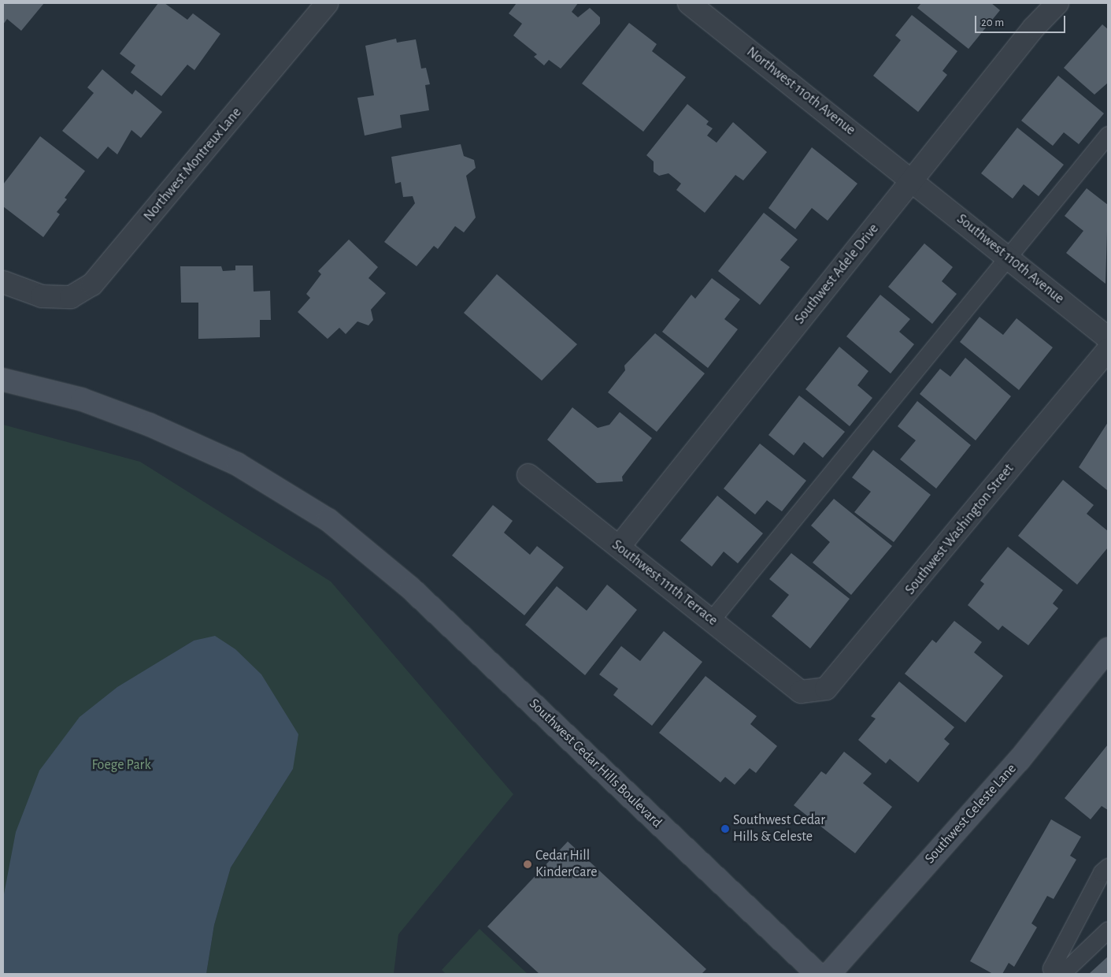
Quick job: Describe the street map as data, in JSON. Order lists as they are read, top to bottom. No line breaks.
{"streets":{"main road":["Southwest Cedar Hills Boulevard","Southwest Celeste Lane"],"street":["Northwest 110th Avenue","Northwest Montreux Lane","Southwest 110th Avenue","Southwest Adele Drive","Southwest Washington Street","Southwest 111th Terrace"]},"crossings":[["Northwest 110th Avenue","Southwest 110th Avenue"],["Northwest 110th Avenue","Southwest Adele Drive"],["Southwest 110th Avenue","Southwest Adele Drive"],["Southwest Adele Drive","Southwest 111th Terrace"],["Southwest Washington Street","Southwest 111th Terrace"]],"parks":["Foege Park"],"places":["Southwest Cedar Hills & Celeste","Cedar Hill KinderCare"],"scale_bar":"20 m"}
